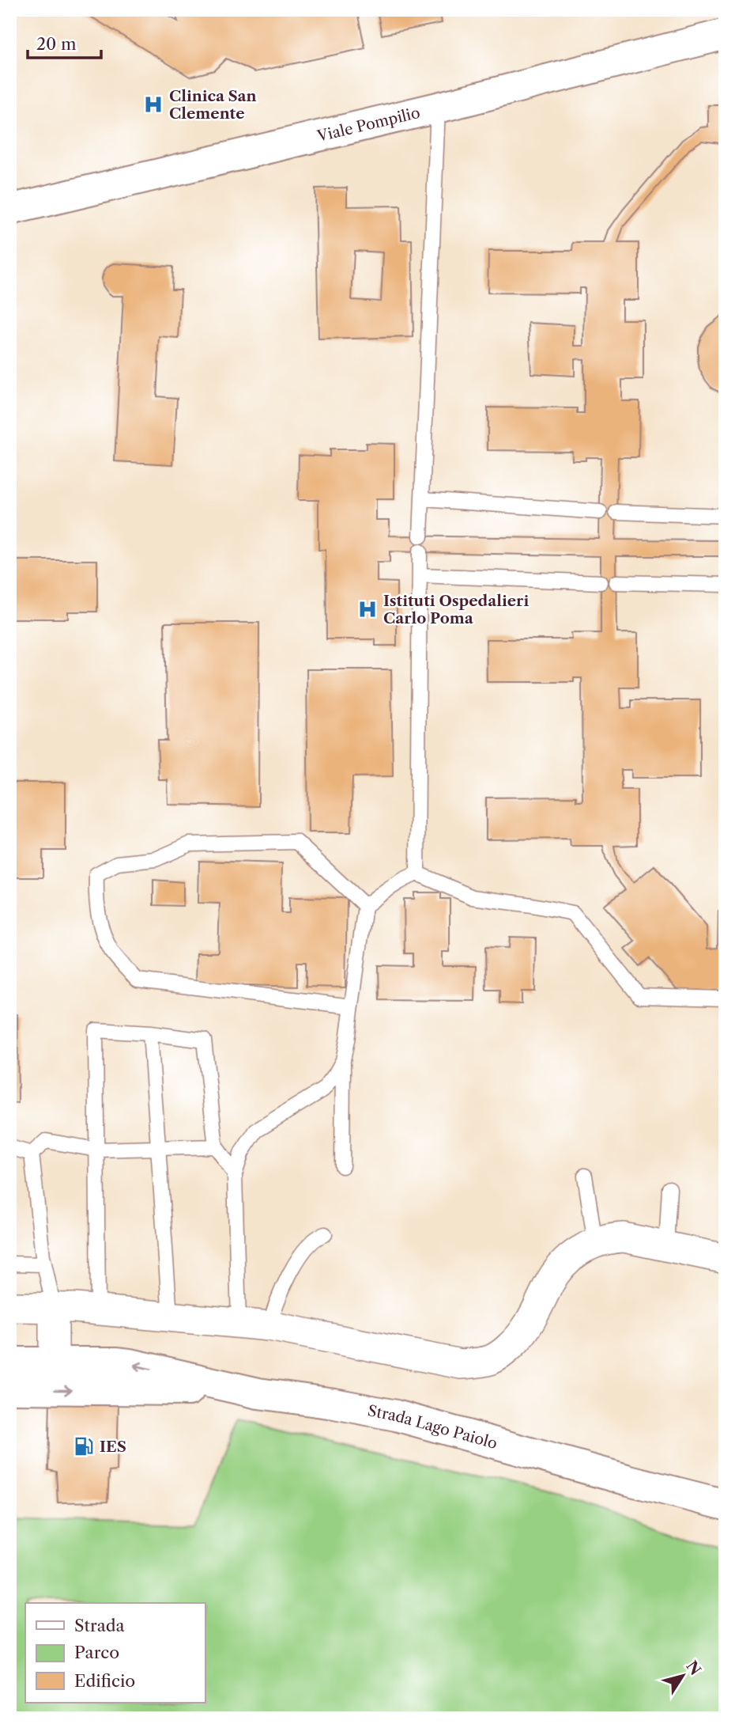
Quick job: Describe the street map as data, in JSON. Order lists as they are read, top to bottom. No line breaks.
{"streets":{"street":["Viale Pompilio","Strada Lago Paiolo"]},"places":{"hospital":["Clinica San Clemente","Istituti Ospedalieri Carlo Poma"],"fuel station":["IES"]},"legend":["Strada","Parco","Edificio"],"scale_bar":"20 m","north":"top right"}
